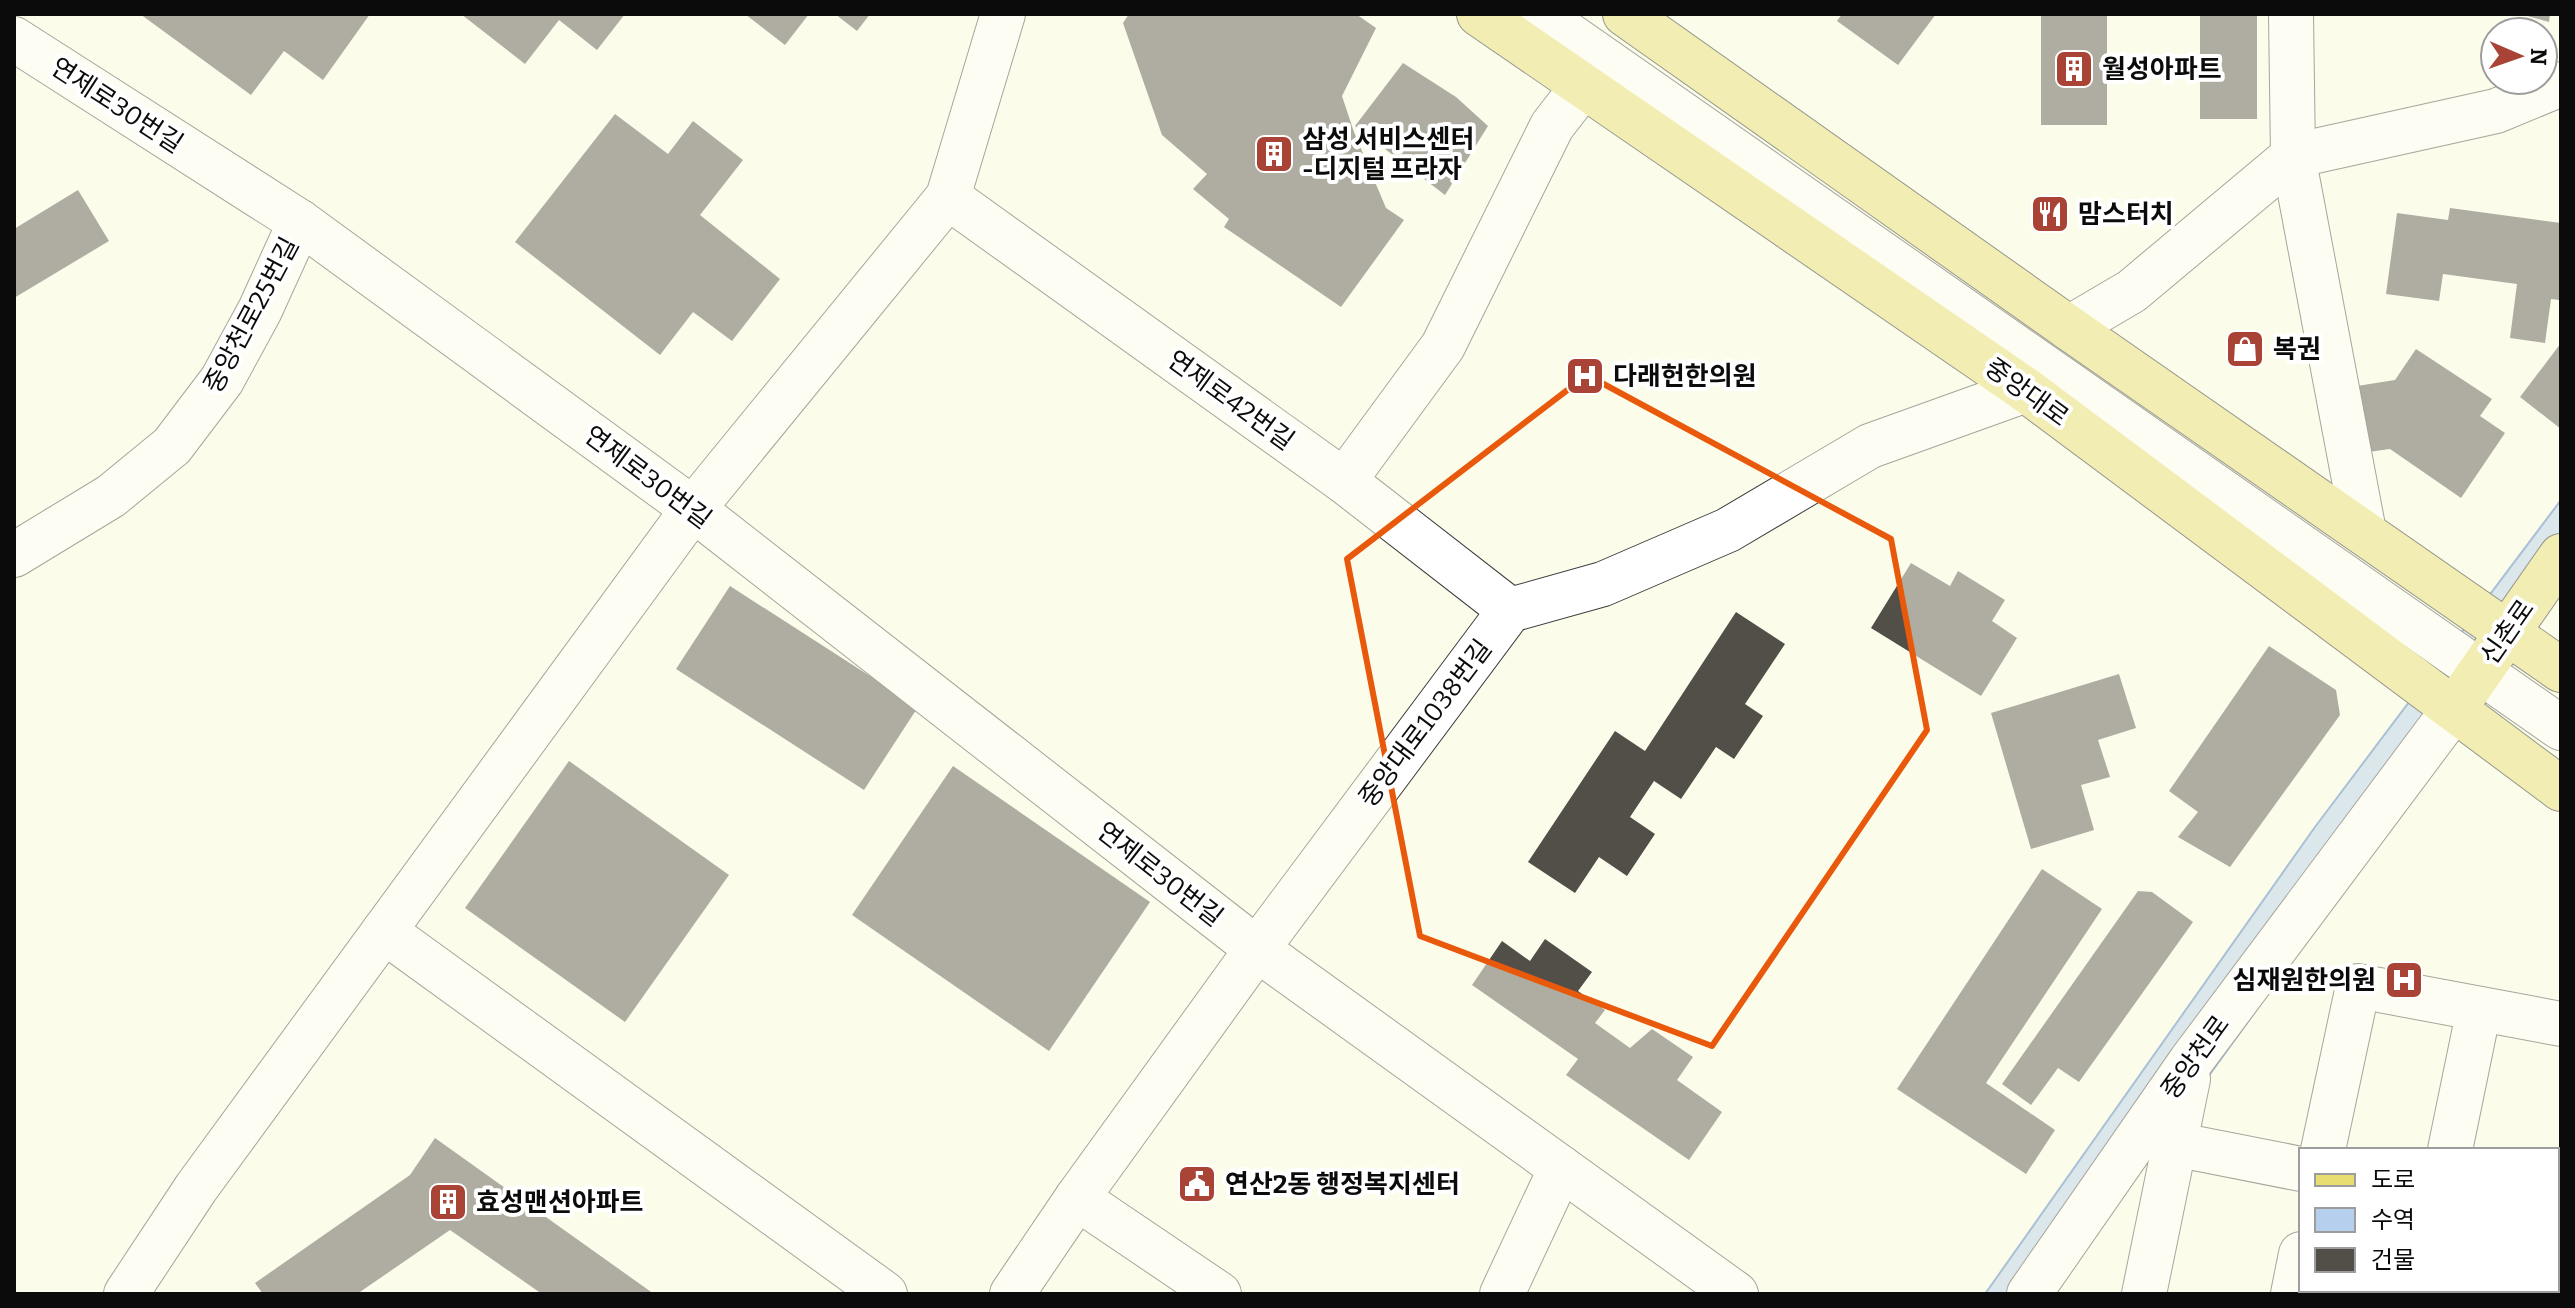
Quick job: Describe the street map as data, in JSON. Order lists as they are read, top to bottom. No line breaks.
{"streets":{"main road":["중앙대로","신촌로"],"street":["연제로30번길","중앙천로25번길","연제로42번길","중앙대로1038번길","중앙천로"]},"crossings":[["연제로30번길","중앙천로25번길"],["연제로30번길","중앙대로1038번길"],["중앙대로","신촌로"],["중앙대로","중앙천로"],["연제로42번길","중앙대로1038번길"],["신촌로","중앙천로"]],"places":{"building":["월성아파트","삼성 서비스센터 -디지털 프라자","효성맨션아파트"],"restaurant":["맘스터치"],"shop":["복권"],"hospital":["다래헌한의원","심재원한의원"],"public building":["연산2동 행정복지센터"]},"legend":["도로","수역","건물"],"north":"right"}
